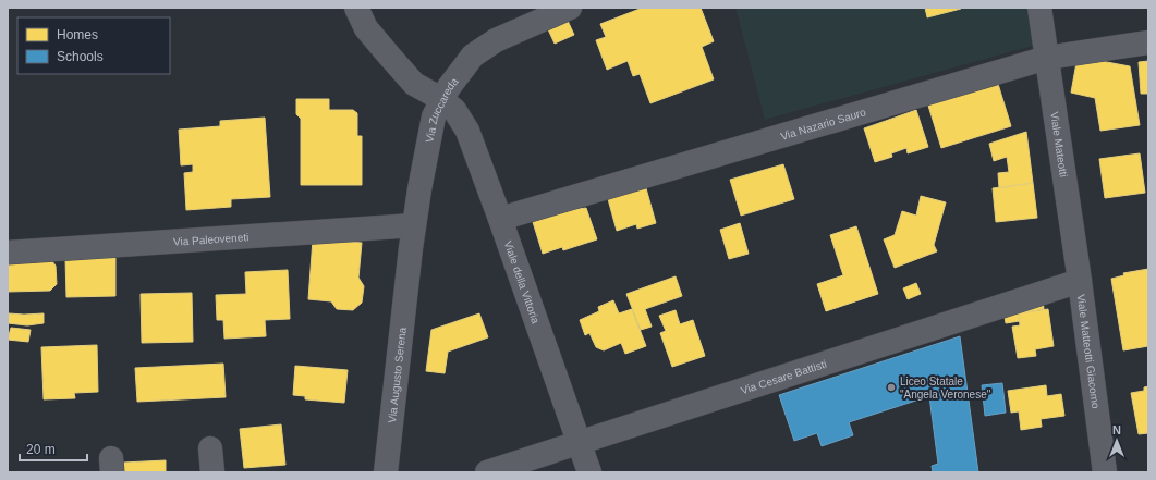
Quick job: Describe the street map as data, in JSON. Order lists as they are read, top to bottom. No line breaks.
{"streets":{"street":["Via Zuccareda","Via Nazario Sauro","Viale Mateotti","Via Paleoveneti","Viale della Vittoria","Viale Matteotti Giacomo","Via Augusto Serena","Via Cesare Battisti"]},"crossings":[["Via Zuccareda","Via Paleoveneti"],["Via Zuccareda","Viale della Vittoria"],["Via Zuccareda","Via Augusto Serena"],["Via Nazario Sauro","Viale Mateotti"],["Via Nazario Sauro","Viale della Vittoria"],["Viale Mateotti","Viale Matteotti Giacomo"],["Viale Mateotti","Via Cesare Battisti"],["Viale della Vittoria","Via Cesare Battisti"],["Viale Matteotti Giacomo","Via Cesare Battisti"]],"places":["Liceo Statale \"Angela Veronese\""],"legend":["Homes","Schools"],"scale_bar":"20 m","north":"top"}
